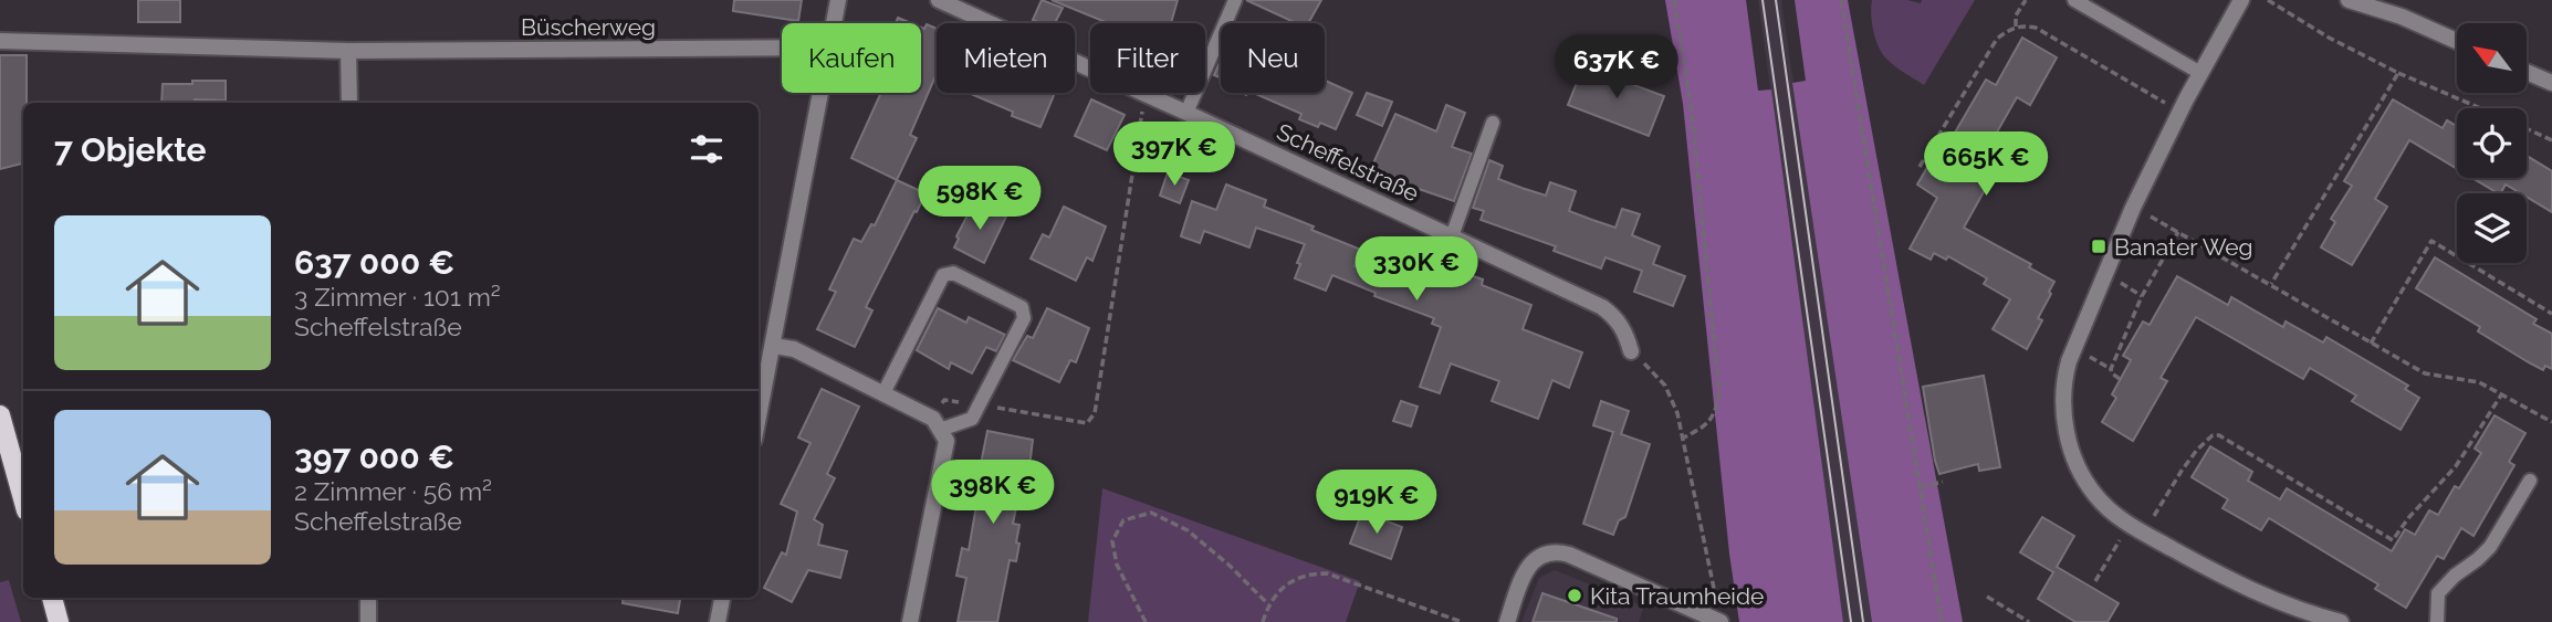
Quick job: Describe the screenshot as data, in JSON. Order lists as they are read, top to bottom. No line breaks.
{"streets":{"street":["Büscherweg","Scheffelstraße"]},"places":{"transit":["Banater Weg"],"other":["Kita Traumheide"]},"north":"top left","page":{"chip":["Kaufen","Mieten","Filter","Neu"],"price":["637K €","397K €","665K €","598K €","330K €","398K €","919K €"],"heading":"7 Objekte","list":[{"name":"637 000 €","note":"3 Zimmer · 101 m² · Scheffelstraße"},{"name":"397 000 €","note":"2 Zimmer · 56 m² · Scheffelstraße"}]}}
